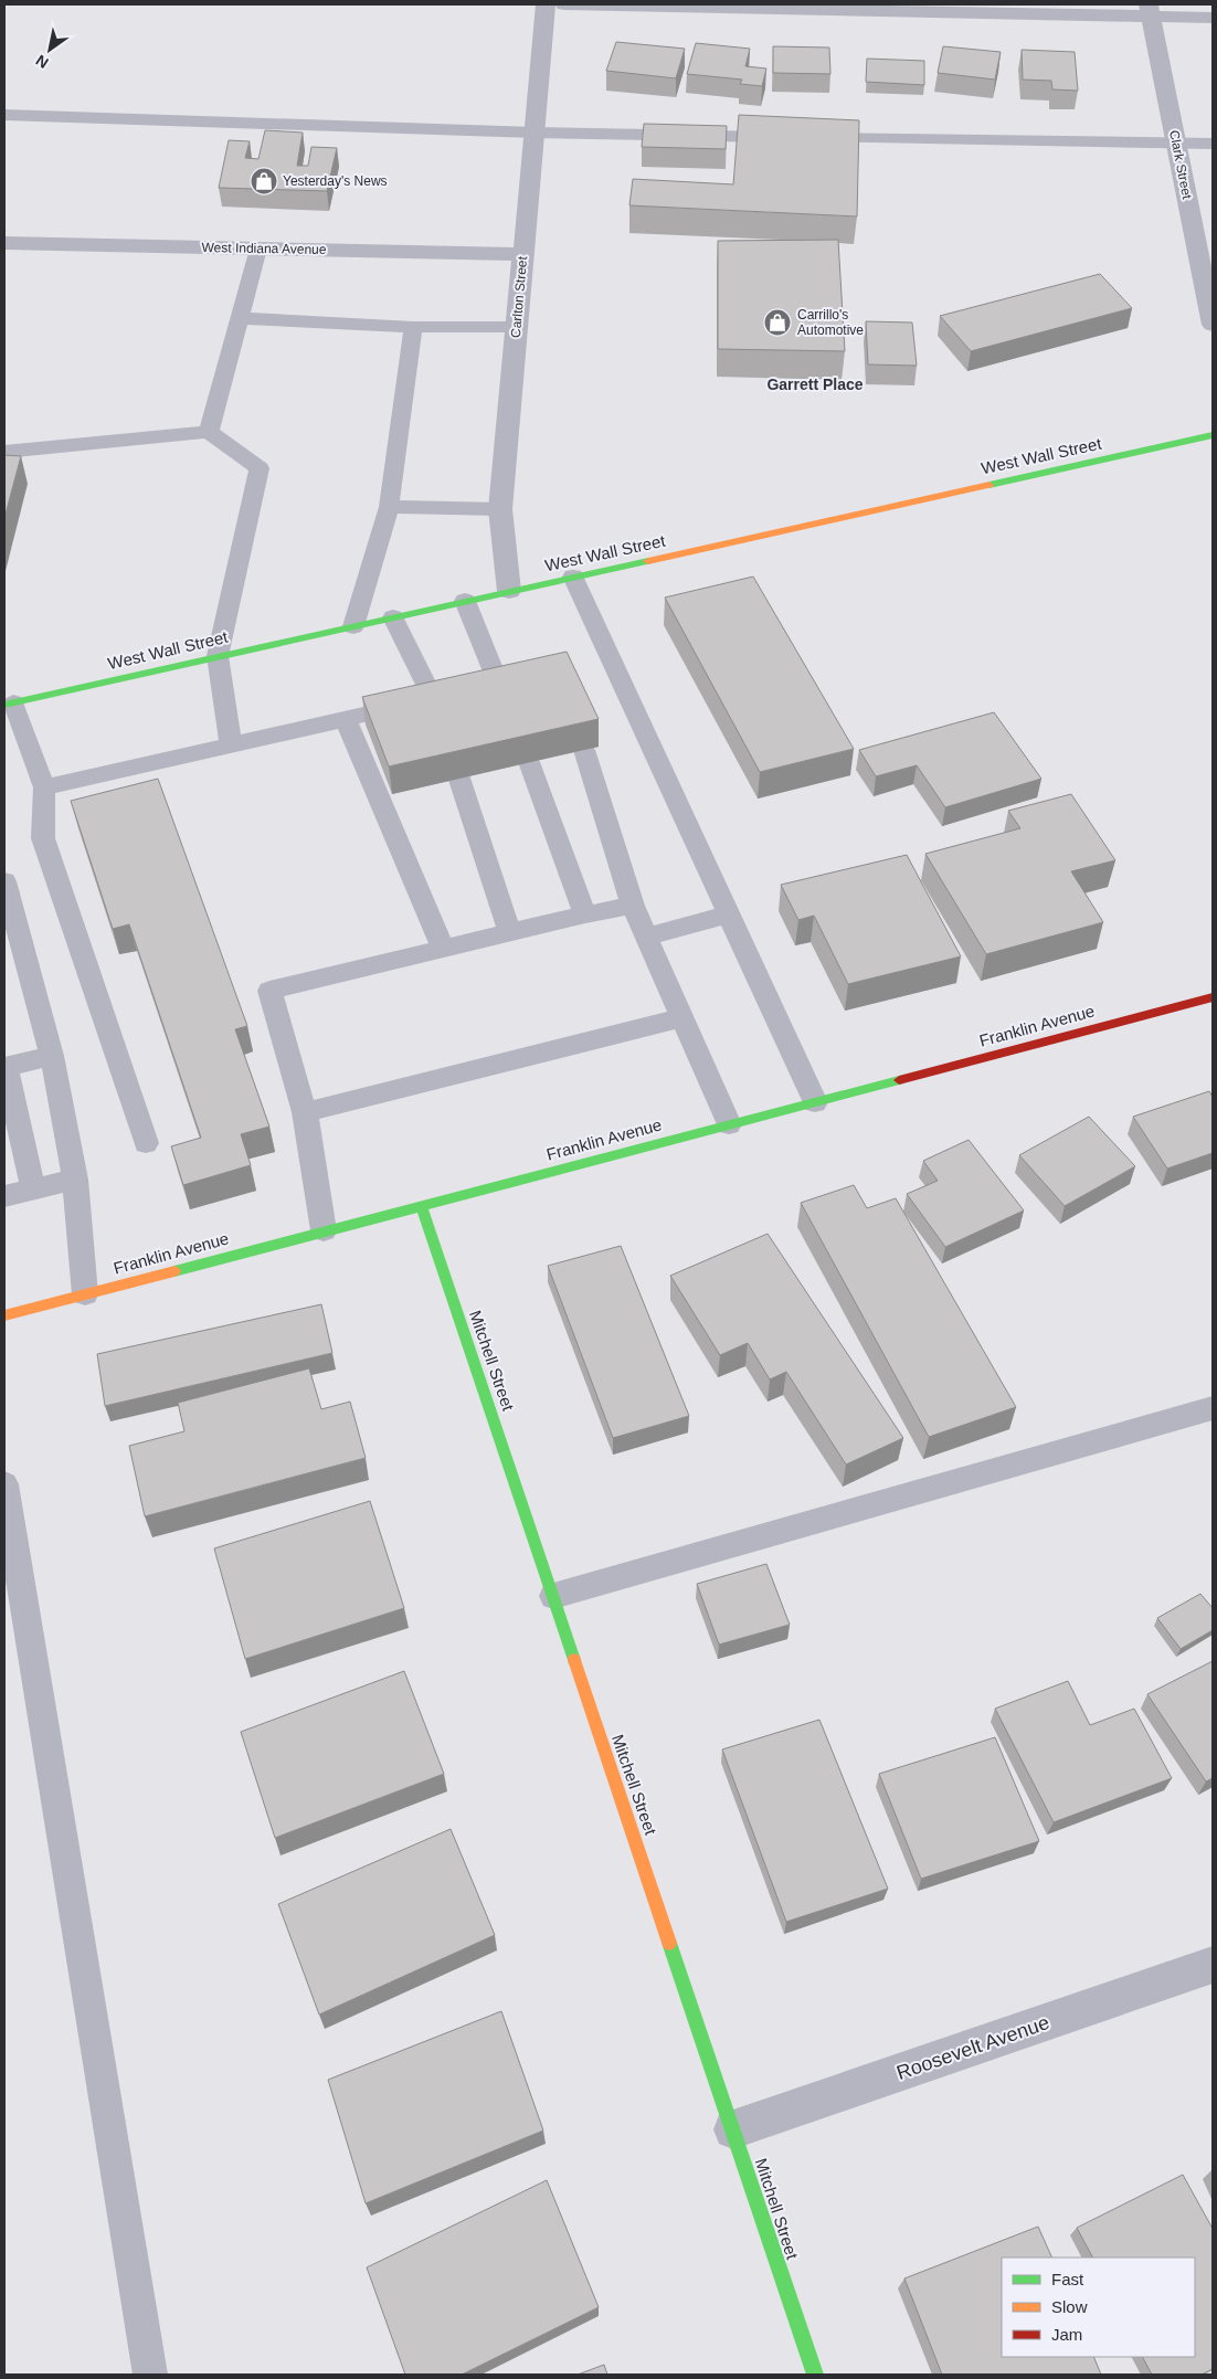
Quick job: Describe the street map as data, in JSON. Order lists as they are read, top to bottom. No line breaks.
{"streets":{"street":["Clark Street","West Indiana Avenue","Carlton Street","West Wall Street","Franklin Avenue","Mitchell Street","Roosevelt Avenue"]},"crossings":[["West Indiana Avenue","Carlton Street"],["Carlton Street","West Wall Street"],["Franklin Avenue","Mitchell Street"],["Mitchell Street","Roosevelt Avenue"]],"districts":["Garrett Place"],"places":{"shop":["Yesterday's News","Carrillo's Automotive"]},"legend":["Fast","Slow","Jam"],"north":"bottom left"}
